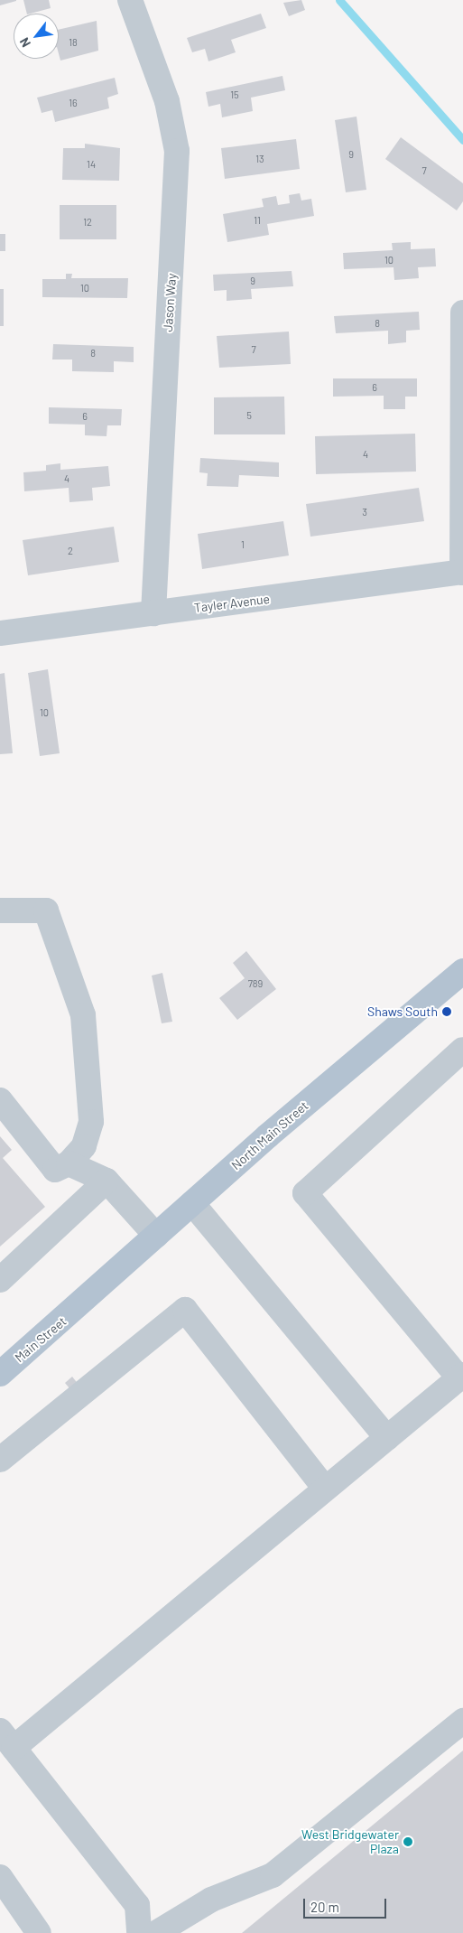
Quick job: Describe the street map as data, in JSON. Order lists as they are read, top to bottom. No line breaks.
{"streets":{"main road":["North Main Street","Main Street"],"street":["Jason Way","Tayler Avenue"]},"crossings":[["Jason Way","Tayler Avenue"],["North Main Street","Main Street"]],"places":["Shaws South","West Bridgewater Plaza"],"house_numbers":["18","15","16","9","13","14","7","11","12","10","9","10","8","7","8","6","5","6","4","4","3","1","2","10","789"],"scale_bar":"20 m","north":"bottom left"}
